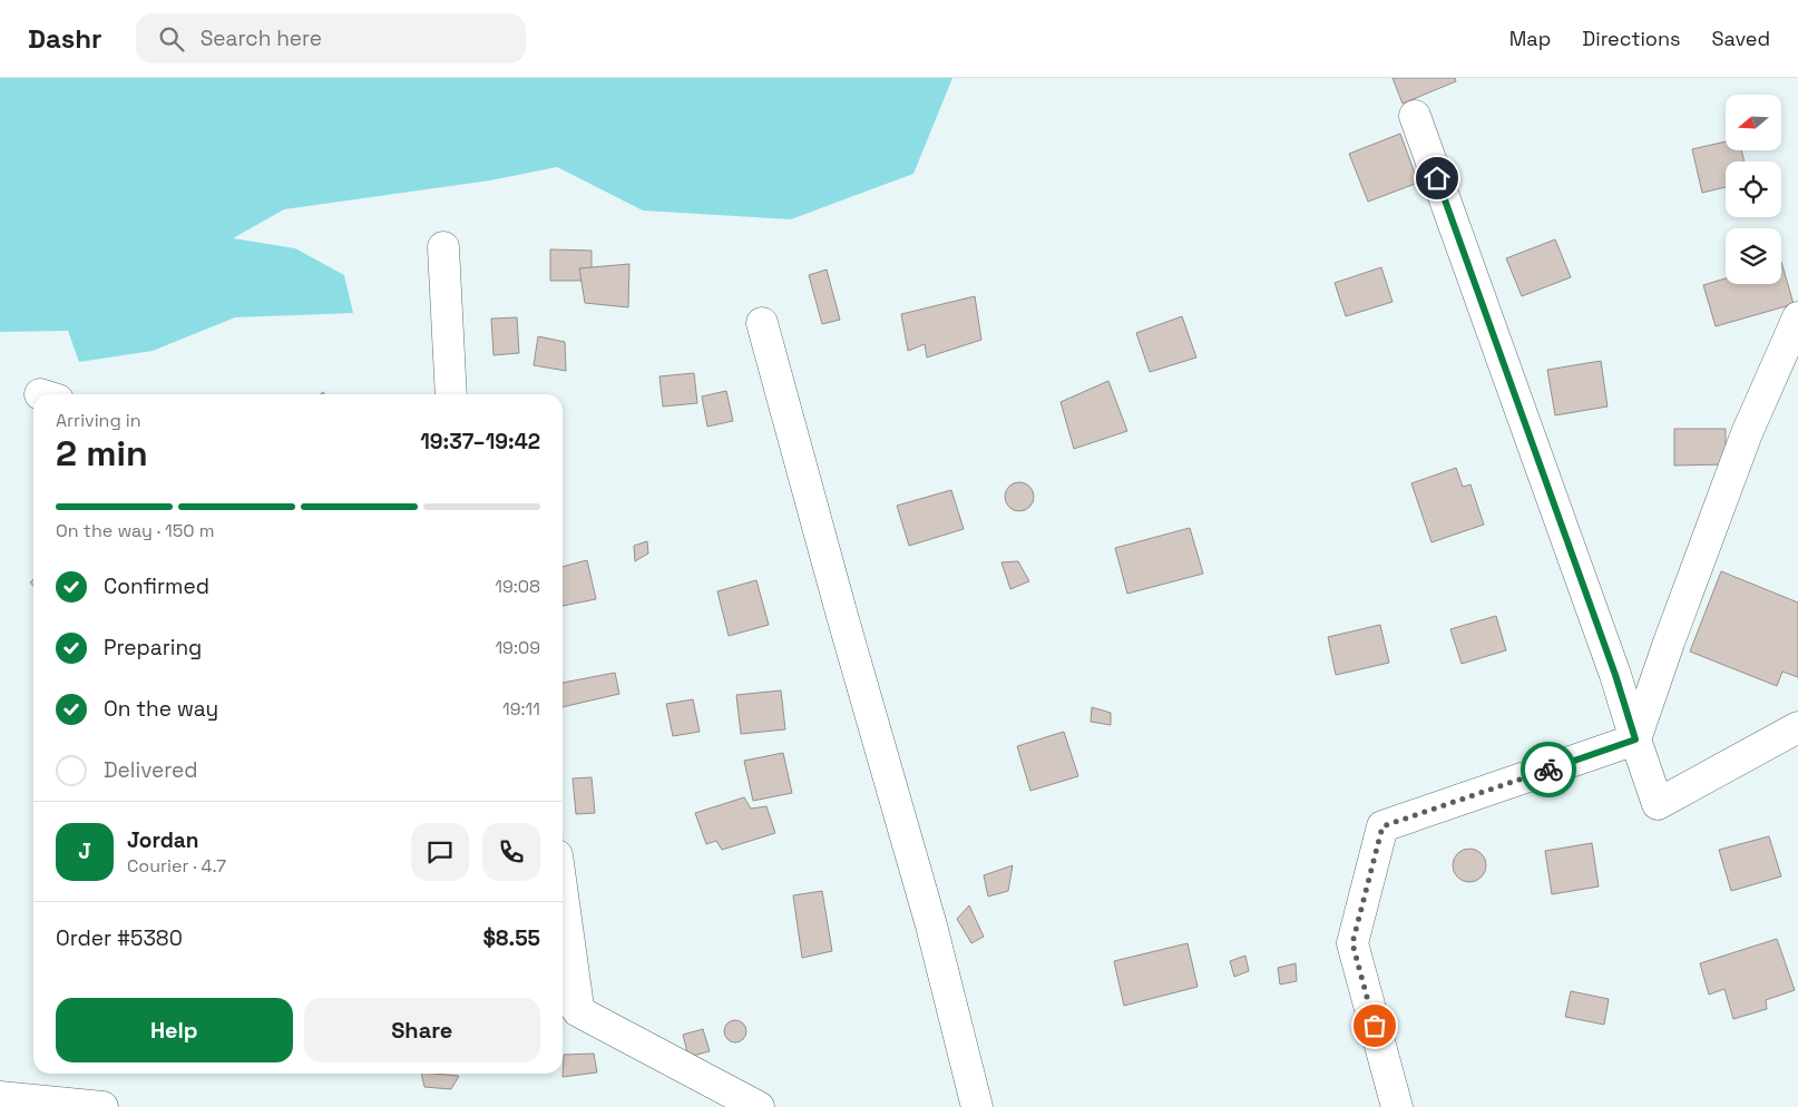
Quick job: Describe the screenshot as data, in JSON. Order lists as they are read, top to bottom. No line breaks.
{"north":"left","page":{"header":"Dashr","search":"Search here","nav":["Map","Directions","Saved"],"heading":["2 min","Arriving in","19:37–19:42"],"panel":["Jordan","Courier · 4.7","Order #5380","$8.55"],"bar":"On the way · 150 m","list":[["Confirmed","19:08"],["Preparing","19:09"],["On the way","19:11"],"Delivered"],"round":"J","buttons":["Help","Share"]}}
